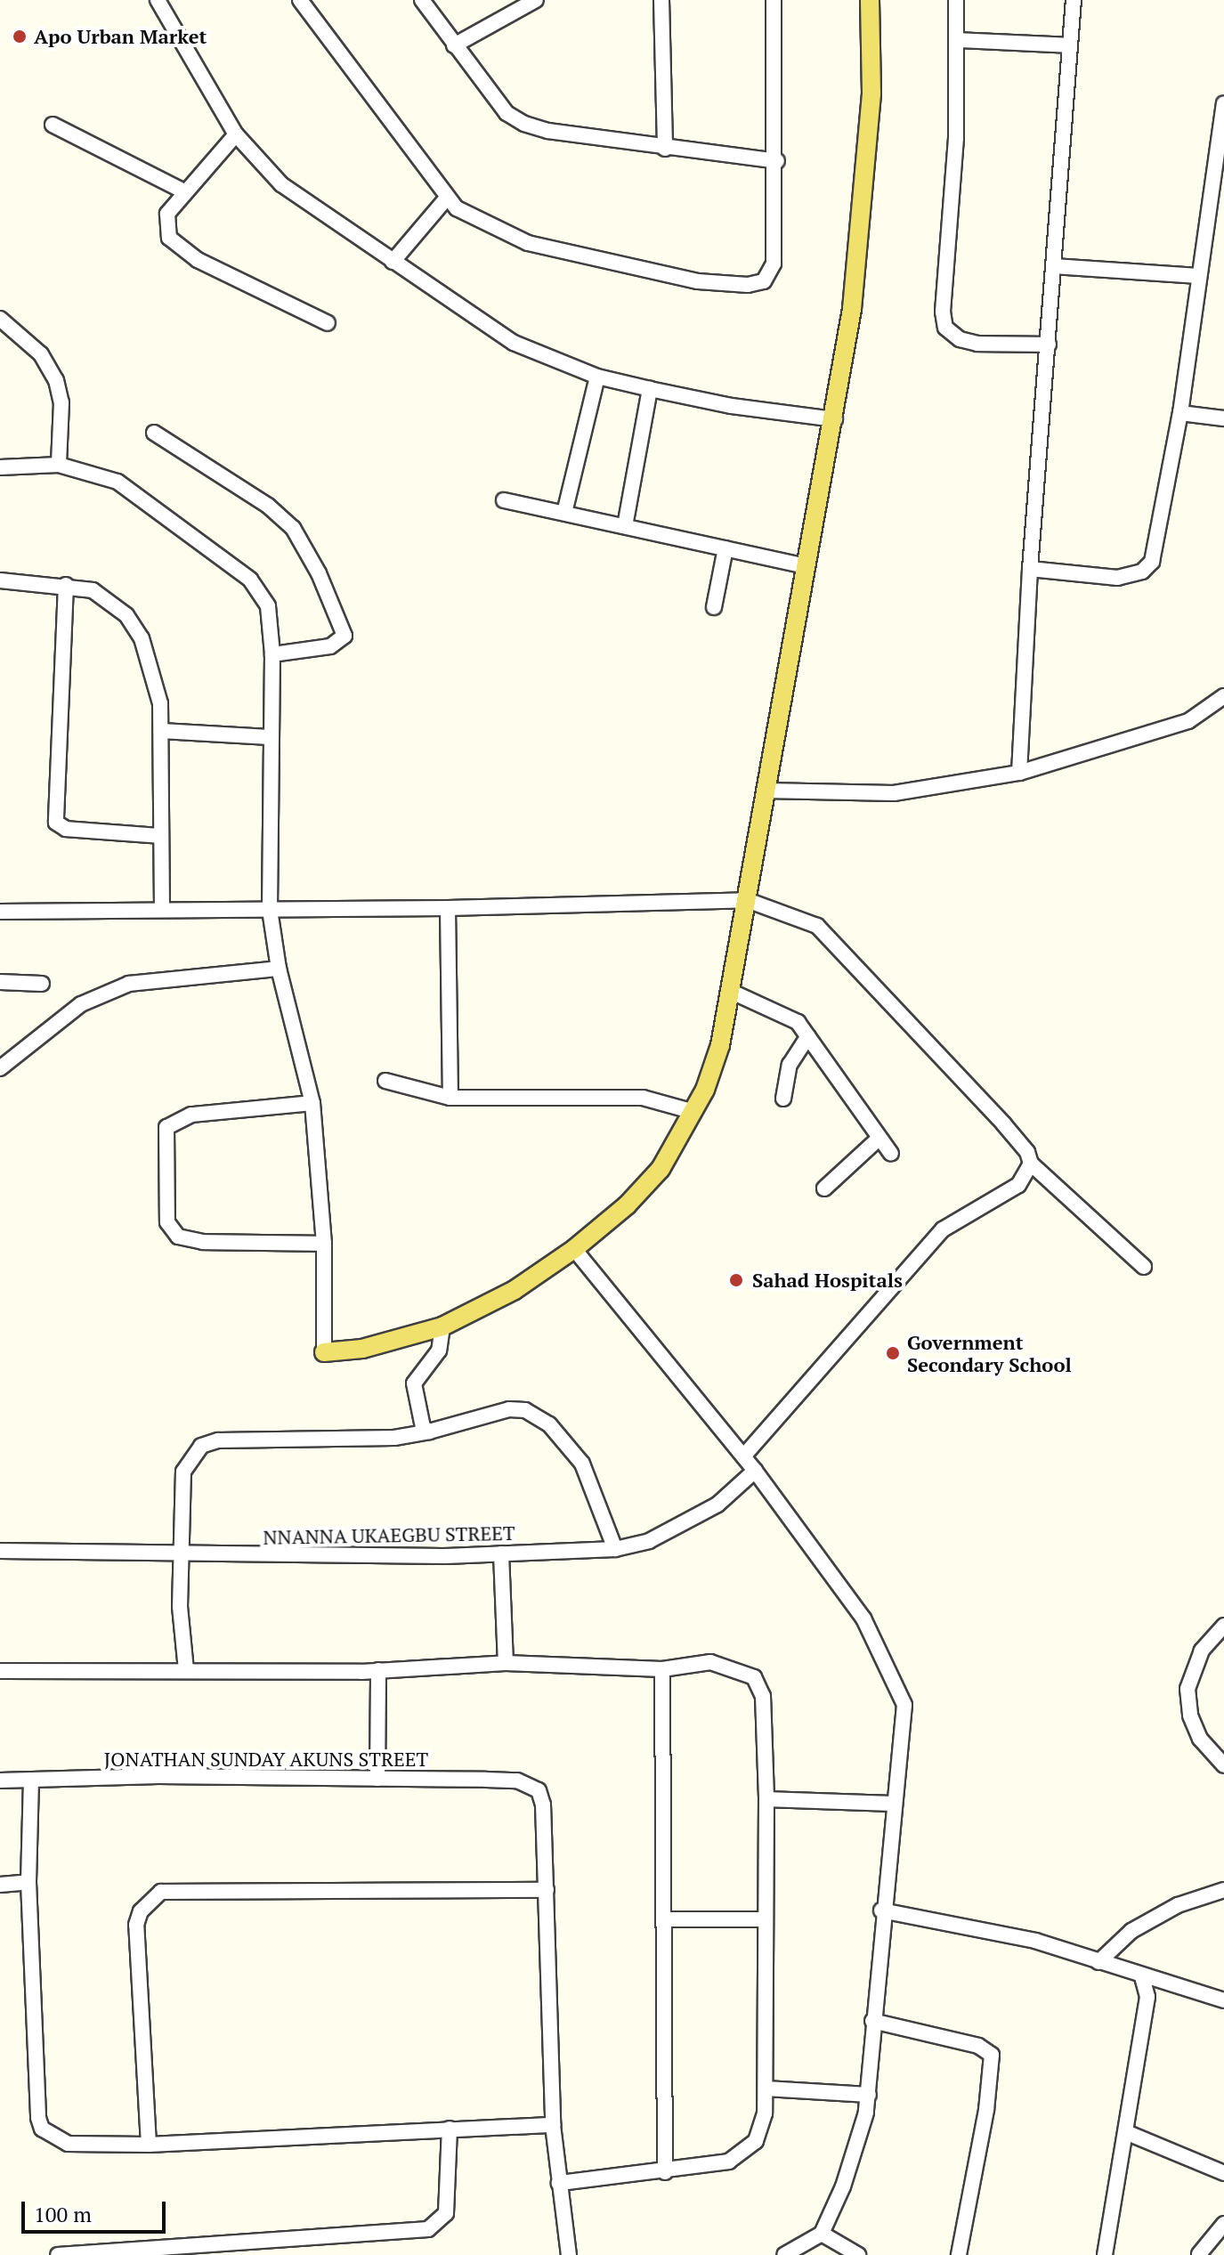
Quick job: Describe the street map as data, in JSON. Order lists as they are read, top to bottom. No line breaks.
{"streets":{"street":["NNANNA UKAEGBU STREET","JONATHAN SUNDAY AKUNS STREET"]},"places":["Apo Urban Market","Sahad Hospitals","Government Secondary School"],"scale_bar":"100 m"}
